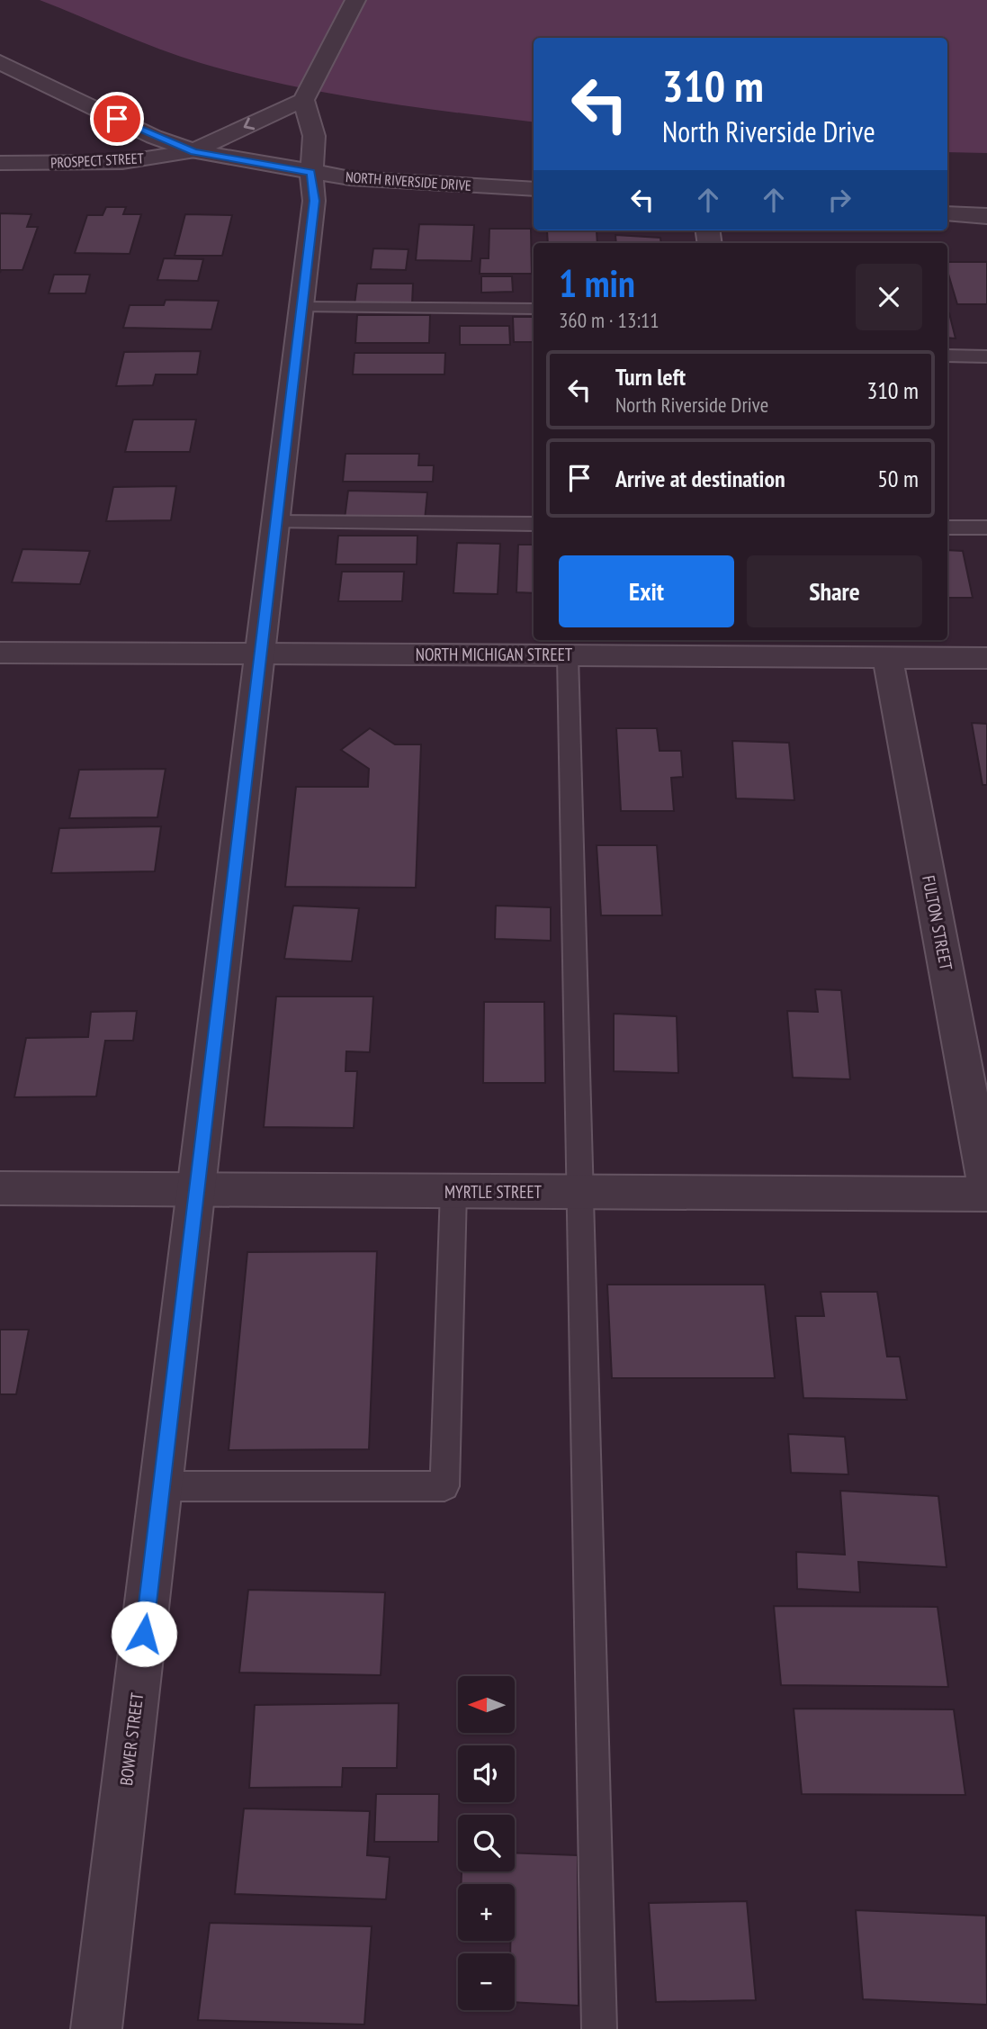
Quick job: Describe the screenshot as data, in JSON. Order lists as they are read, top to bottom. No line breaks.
{"streets":{"street":["PROSPECT STREET","NORTH RIVERSIDE DRIVE","NORTH MICHIGAN STREET","FULTON STREET","MYRTLE STREET","BOWER STREET"]},"crossings":[["PROSPECT STREET","NORTH RIVERSIDE DRIVE"],["NORTH RIVERSIDE DRIVE","BOWER STREET"],["NORTH MICHIGAN STREET","FULTON STREET"],["NORTH MICHIGAN STREET","BOWER STREET"],["MYRTLE STREET","BOWER STREET"]],"north":"left","page":{"turn":["310 m","North Riverside Drive"],"heading":["1 min","360 m · 13:11"],"list":[{"name":"Turn left","note":"North Riverside Drive","value":"310 m"},{"name":"Arrive at destination","value":"50 m"}],"buttons":["Exit","Share"],"map_buttons":["+","−"]}}
